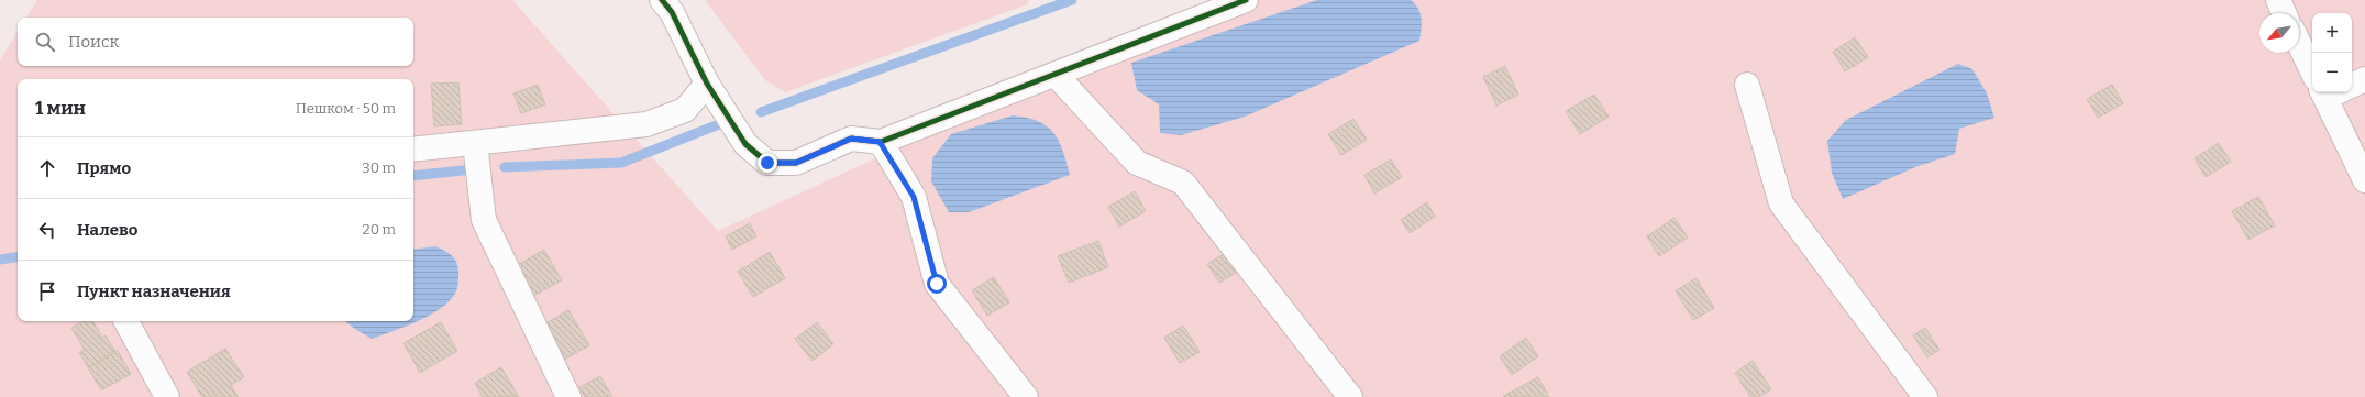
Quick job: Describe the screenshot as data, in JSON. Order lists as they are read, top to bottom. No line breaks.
{"north":"bottom left","page":{"map_buttons":["+","−"],"search":"Поиск","heading":["1 мин","Пешком · 50 m"],"list":[["Прямо","30 m"],["Налево","20 m"],"Пункт назначения"]}}
